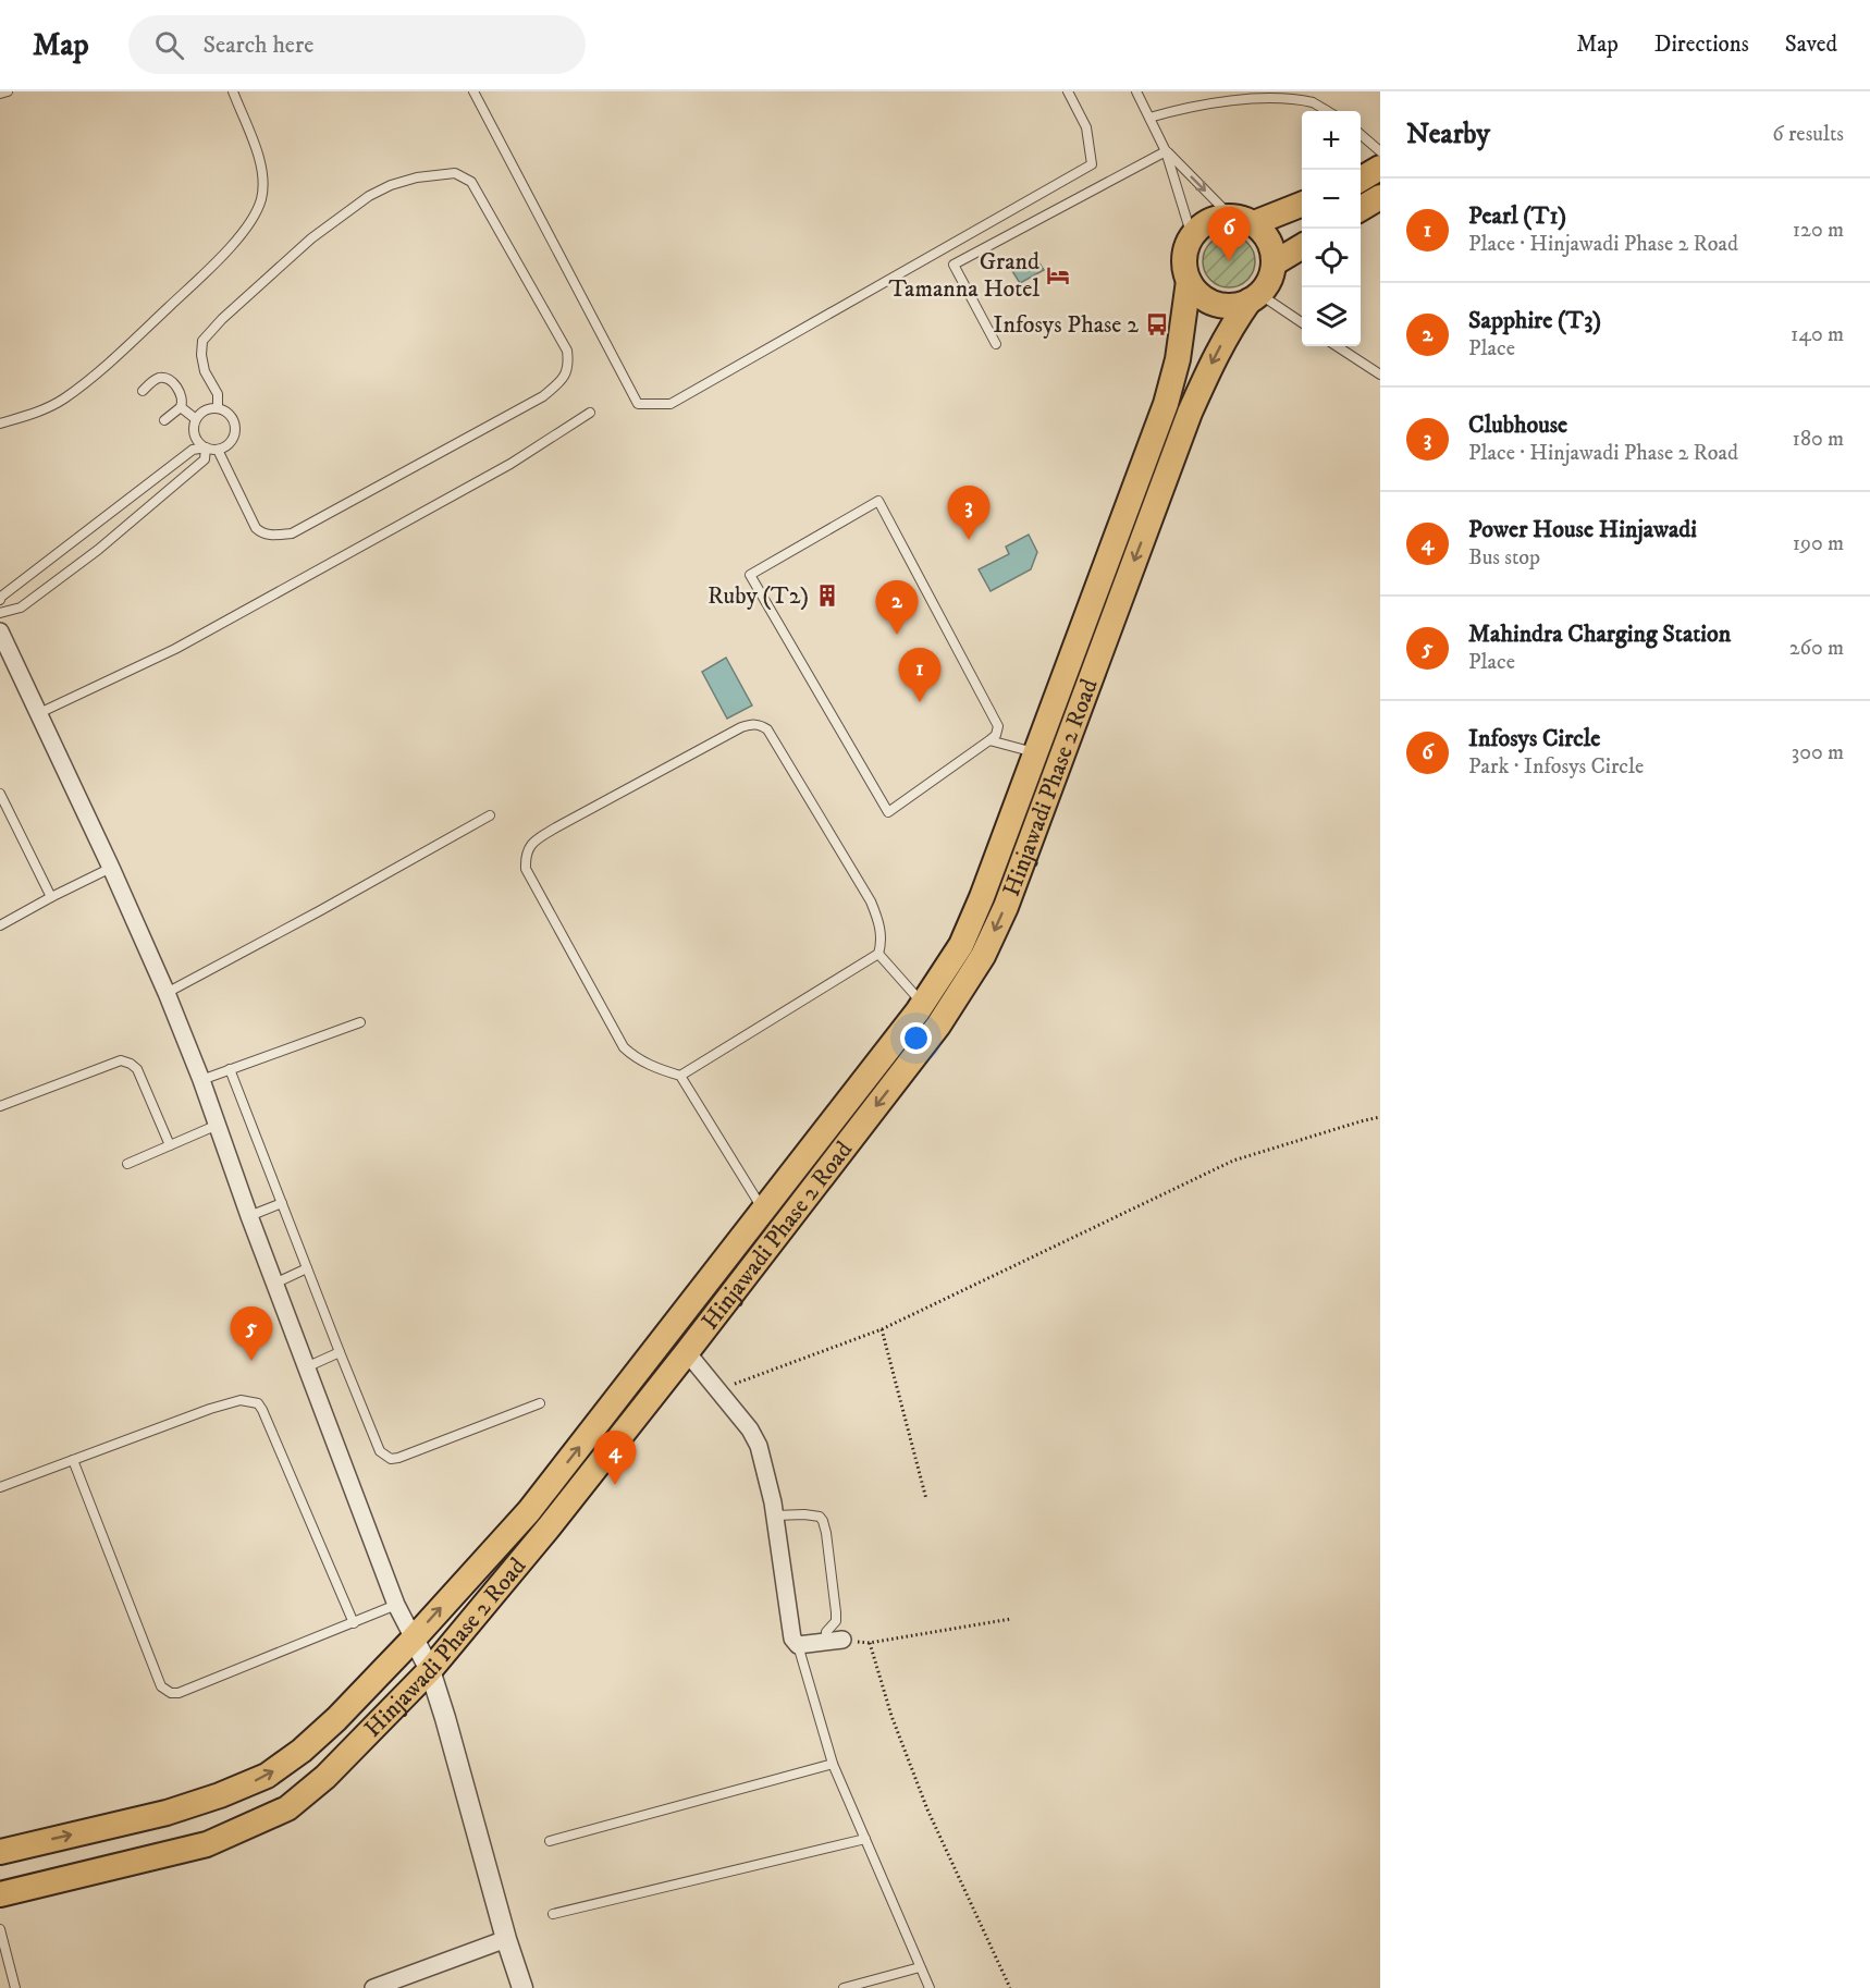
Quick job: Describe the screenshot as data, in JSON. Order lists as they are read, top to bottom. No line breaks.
{"streets":{"main road":["Hinjawadi Phase 2 Road"]},"places":{"hotel":["Grand Tamanna Hotel"],"bus stop":["Infosys Phase 2"],"building":["Ruby (T2)"]},"page":{"header":"Map","search":"Search here","nav":["Map","Directions","Saved"],"heading":["Nearby","6 results"],"map_buttons":["+","−"],"list":[{"mark":"1","name":"Pearl (T1)","note":"Place · Hinjawadi Phase 2 Road","value":"120 m"},{"mark":"2","name":"Sapphire (T3)","note":"Place","value":"140 m"},{"mark":"3","name":"Clubhouse","note":"Place · Hinjawadi Phase 2 Road","value":"180 m"},{"mark":"4","name":"Power House Hinjawadi","note":"Bus stop","value":"190 m"},{"mark":"5","name":"Mahindra Charging Station","note":"Place","value":"260 m"},{"mark":"6","name":"Infosys Circle","note":"Park · Infosys Circle","value":"300 m"}],"pins":["6","3","2","1","5","4"]}}
